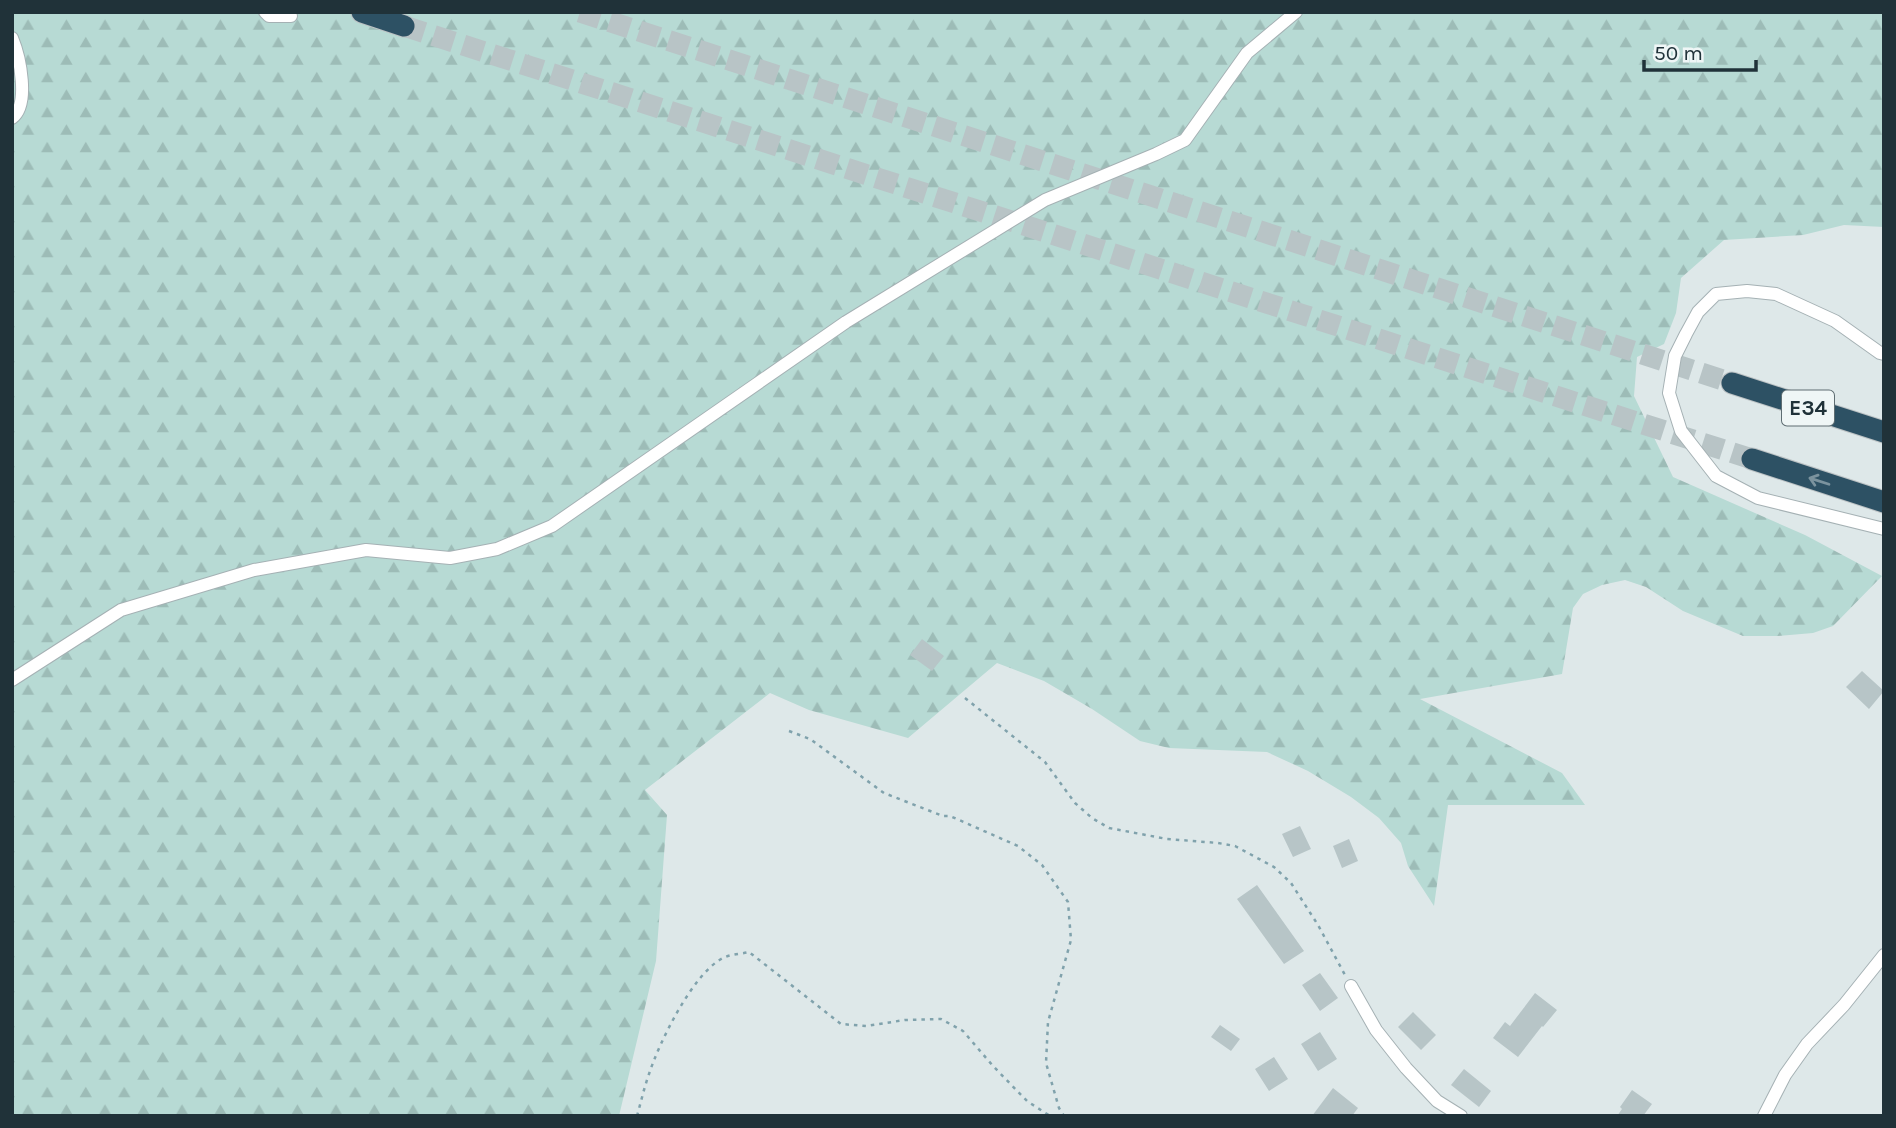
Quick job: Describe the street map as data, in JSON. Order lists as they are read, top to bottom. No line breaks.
{"streets":{"highway":["E34"]},"scale_bar":"50 m"}
